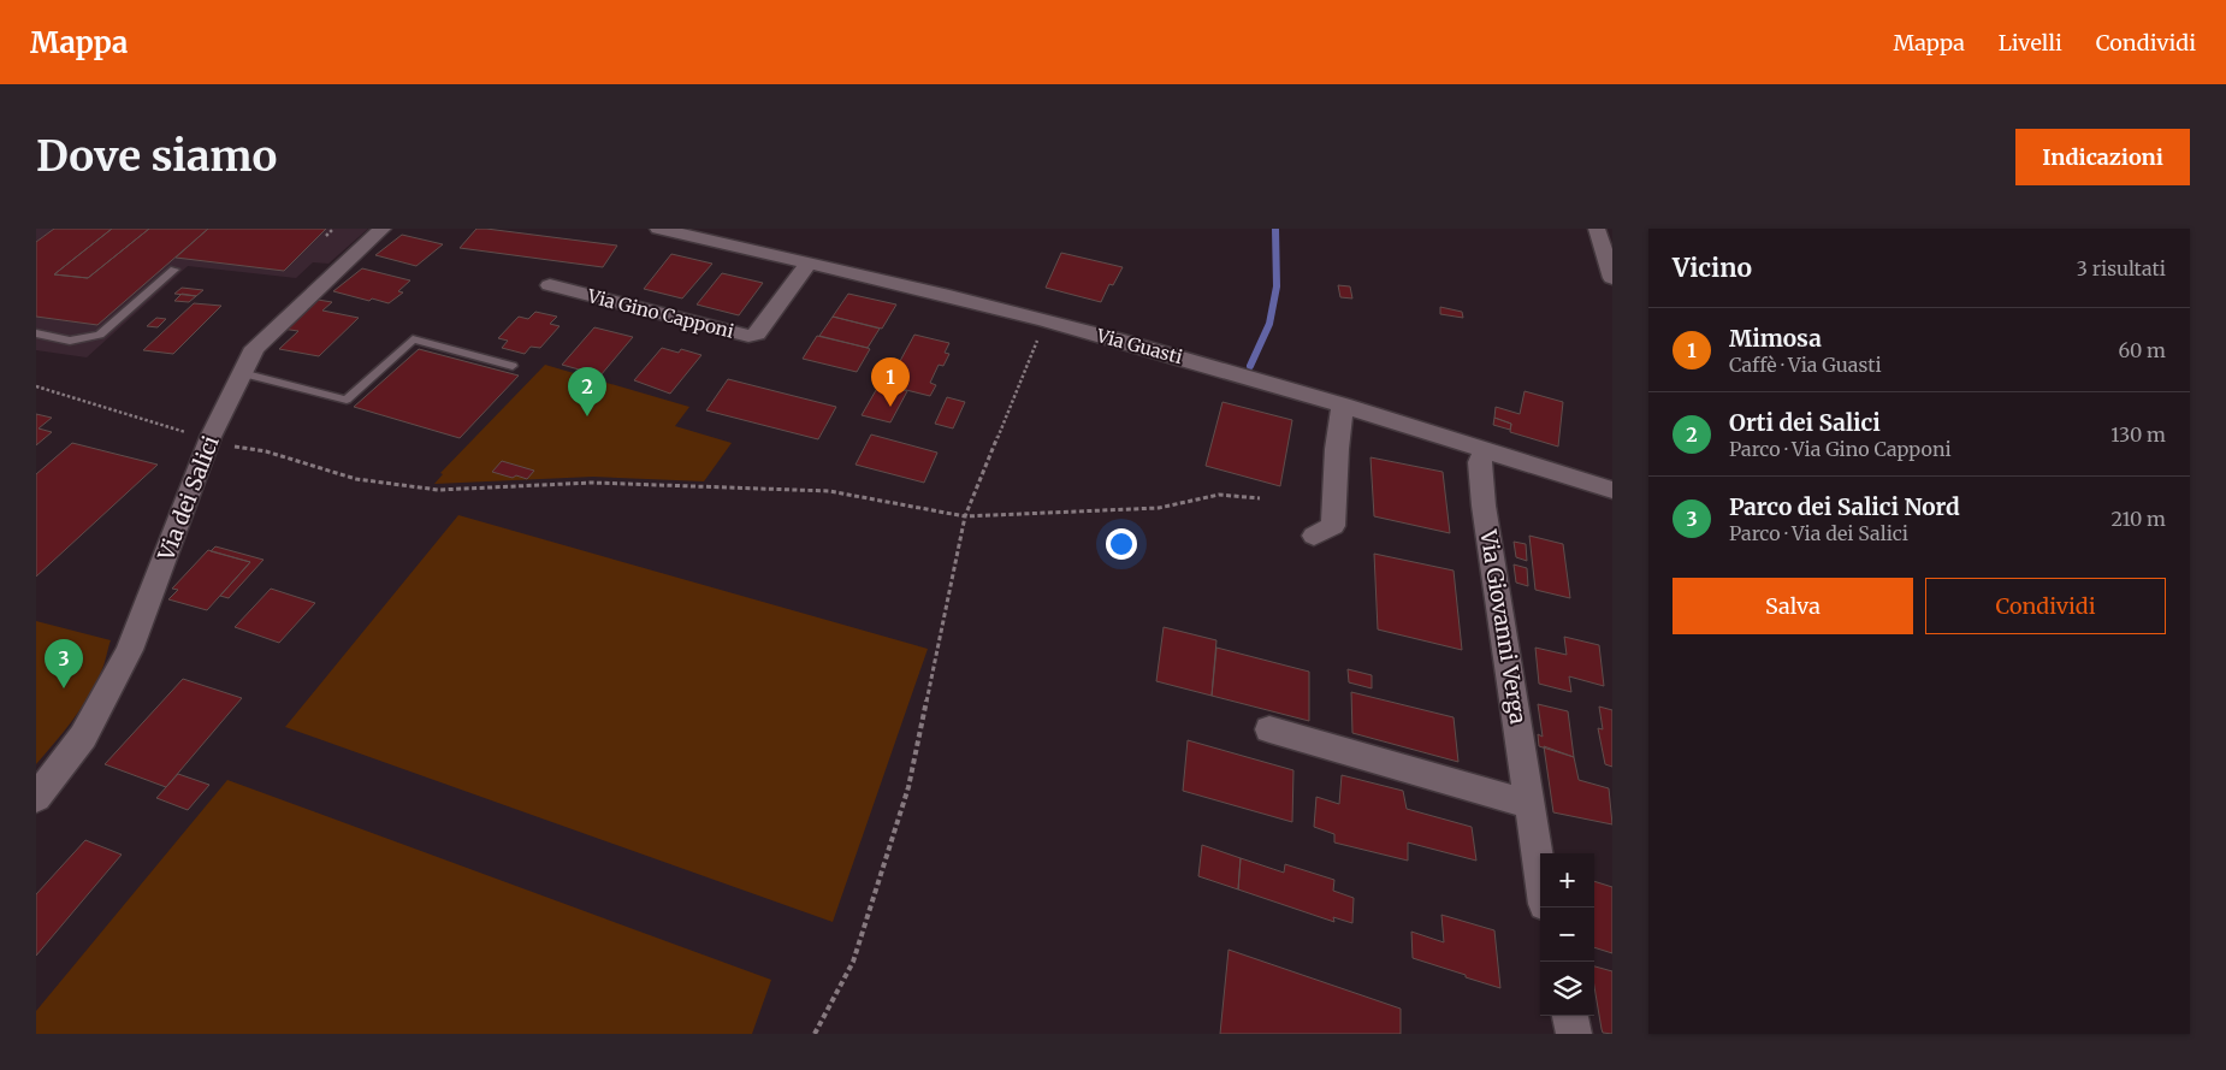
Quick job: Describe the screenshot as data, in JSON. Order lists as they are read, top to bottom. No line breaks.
{"streets":{"street":["Via Gino Capponi","Via Guasti","Via dei Salici","Via Giovanni Verga"]},"crossings":[["Via Gino Capponi","Via Guasti"],["Via Guasti","Via Giovanni Verga"]],"page":{"header":"Mappa","nav":["Mappa","Livelli","Condividi"],"buttons":["Indicazioni",["Salva","Condividi"]],"title":"Dove siamo","heading":["Vicino","3 risultati"],"list":[{"mark":"1","name":"Mimosa","note":"Caffè · Via Guasti","value":"60 m"},{"mark":"2","name":"Orti dei Salici","note":"Parco · Via Gino Capponi","value":"130 m"},{"mark":"3","name":"Parco dei Salici Nord","note":"Parco · Via dei Salici","value":"210 m"}],"pins":["1","2","3"],"map_buttons":["+","−"]}}
